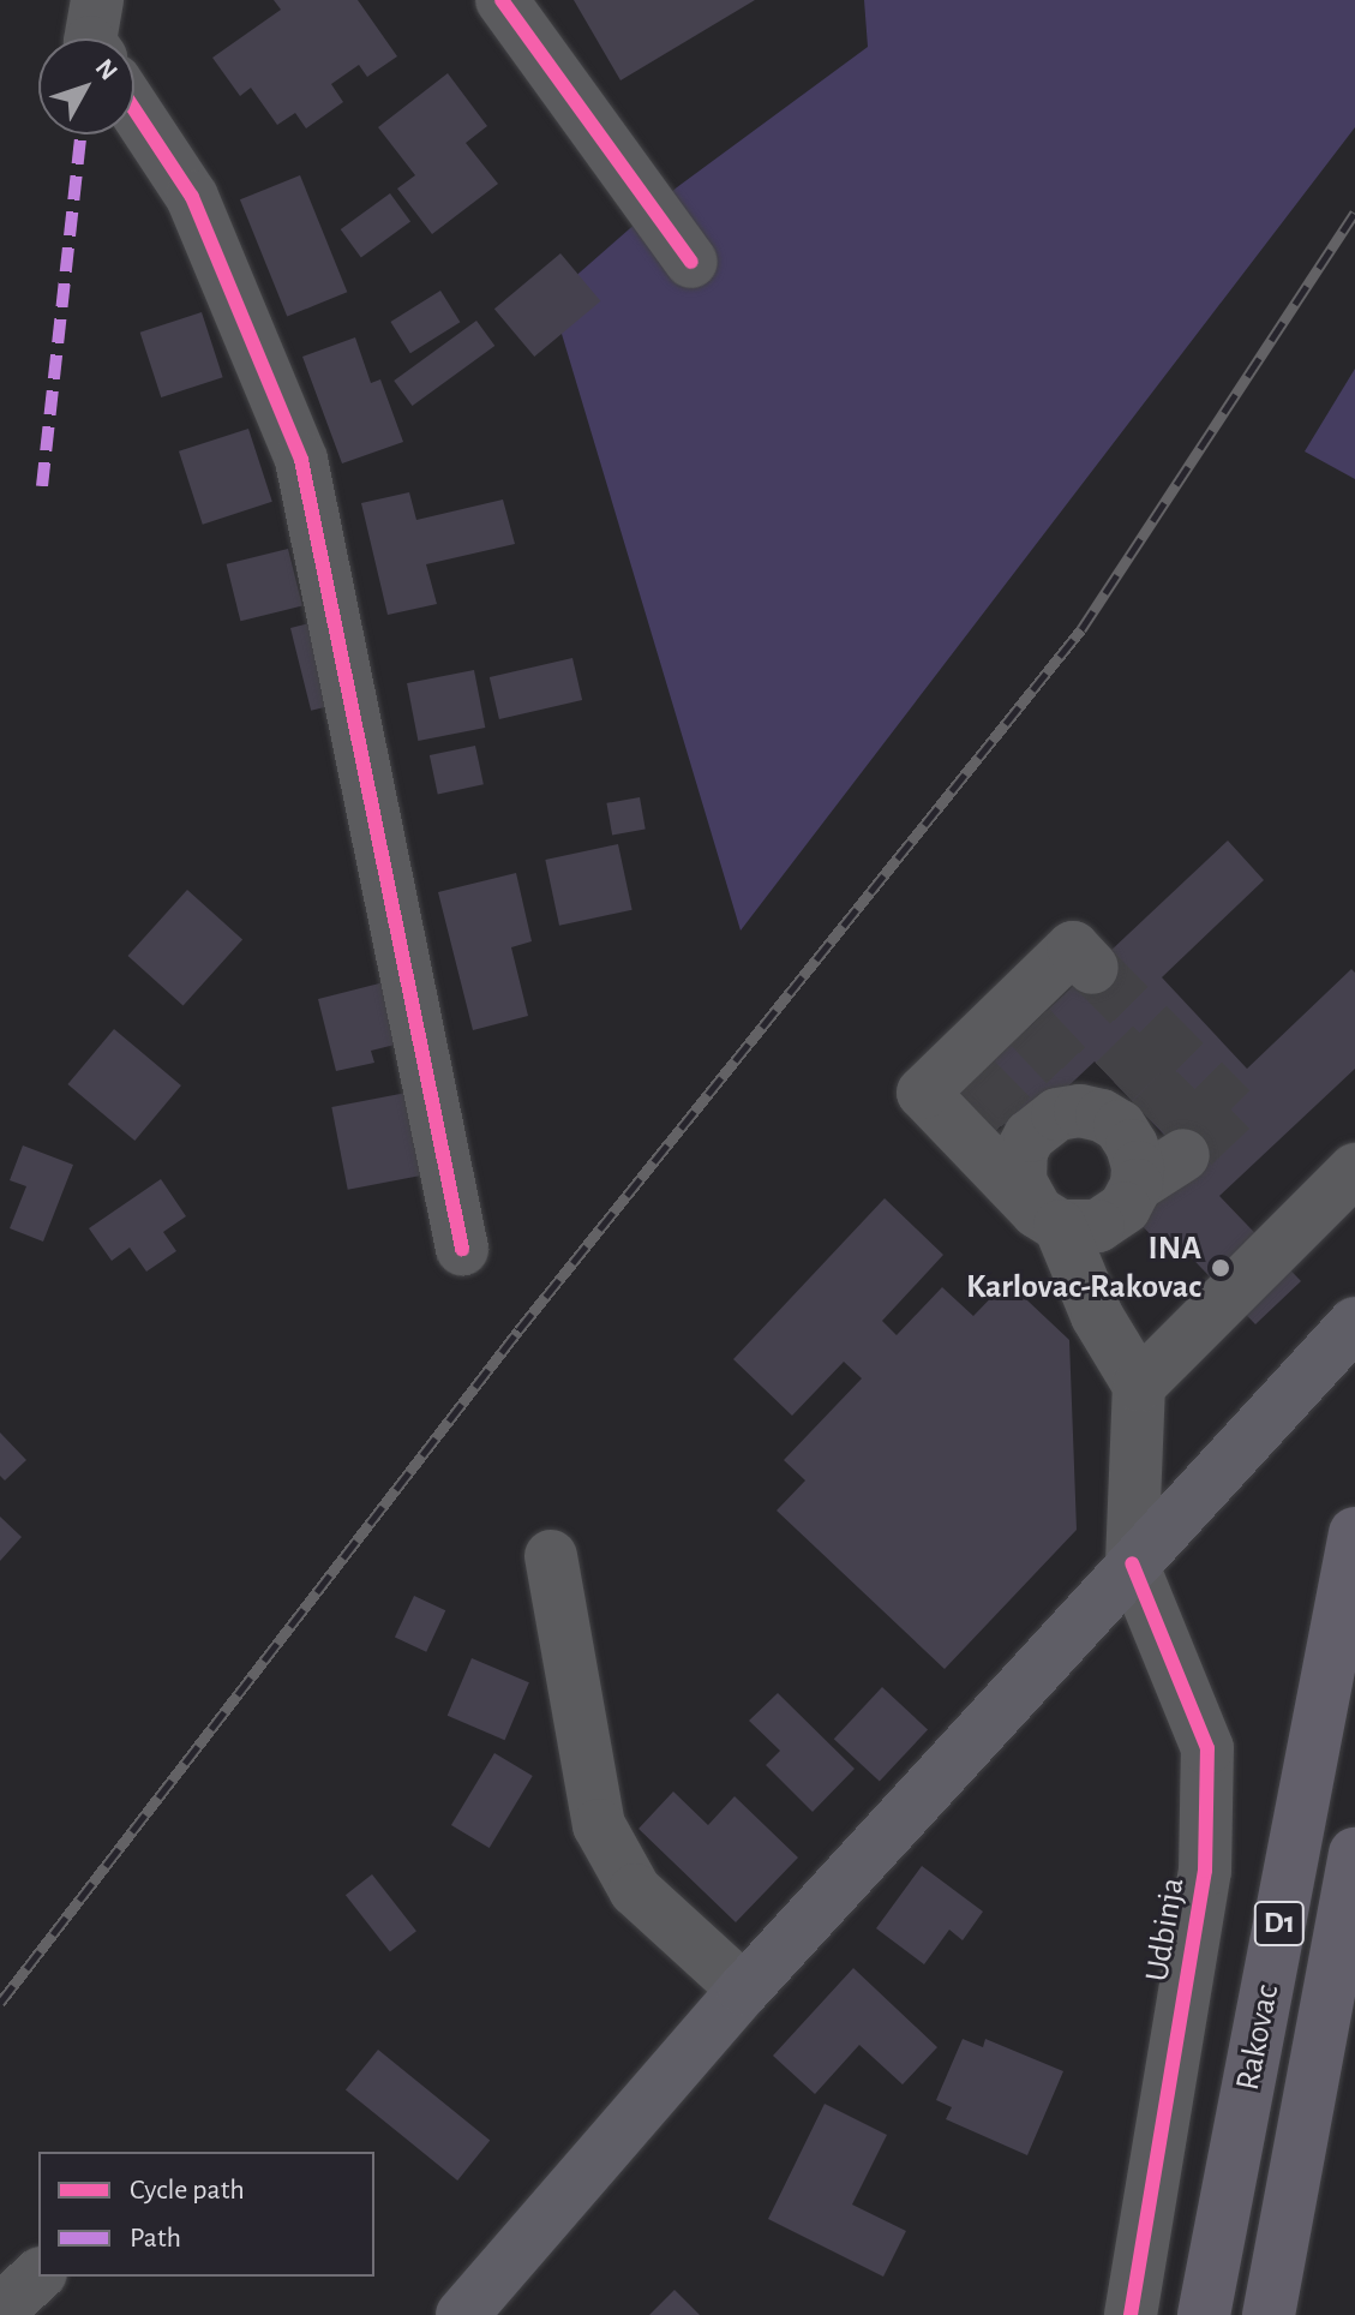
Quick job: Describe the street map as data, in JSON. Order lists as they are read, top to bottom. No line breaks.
{"streets":{"highway":["D1","Rakovac"],"street":["Udbinja"]},"places":["INA Karlovac-Rakovac"],"legend":["Cycle path","Path"],"north":"top right"}
